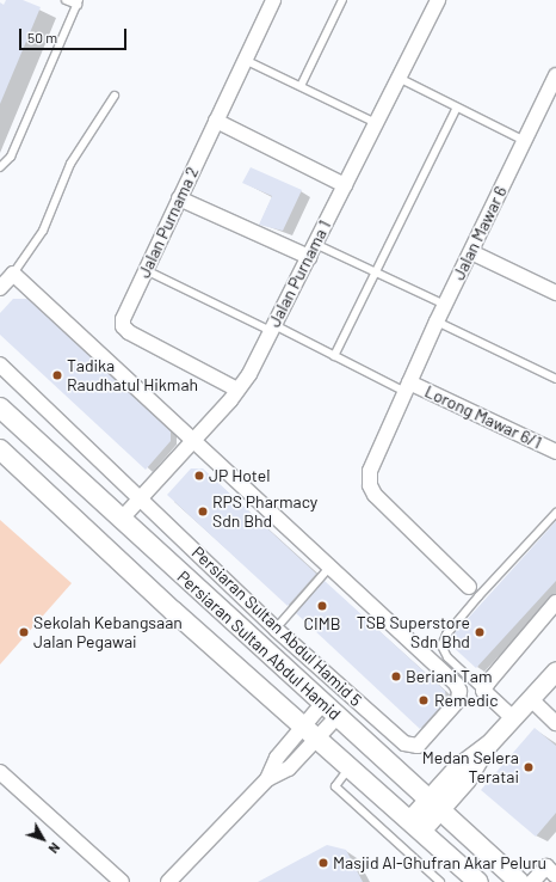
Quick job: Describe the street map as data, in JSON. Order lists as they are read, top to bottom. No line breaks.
{"streets":{"main road":["Persiaran Sultan Abdul Hamid"],"street":["Jalan Purnama 2","Jalan Mawar 6","Jalan Purnama 1","Lorong Mawar 6/1","Persiaran Sultan Abdul Hamid 5"]},"crossings":[["Jalan Purnama 2","Jalan Purnama 1"],["Jalan Mawar 6","Lorong Mawar 6/1"],["Jalan Purnama 1","Persiaran Sultan Abdul Hamid 5"],["Jalan Purnama 1","Persiaran Sultan Abdul Hamid"]],"places":["Tadika Raudhatul Hikmah","JP Hotel","RPS Pharmacy Sdn Bhd","CIMB","Sekolah Kebangsaan Jalan Pegawai","TSB Superstore Sdn Bhd","Beriani Tam","Remedic","Medan Selera Teratai","Masjid Al-Ghufran Akar Peluru"],"scale_bar":"50 m","north":"bottom right"}
